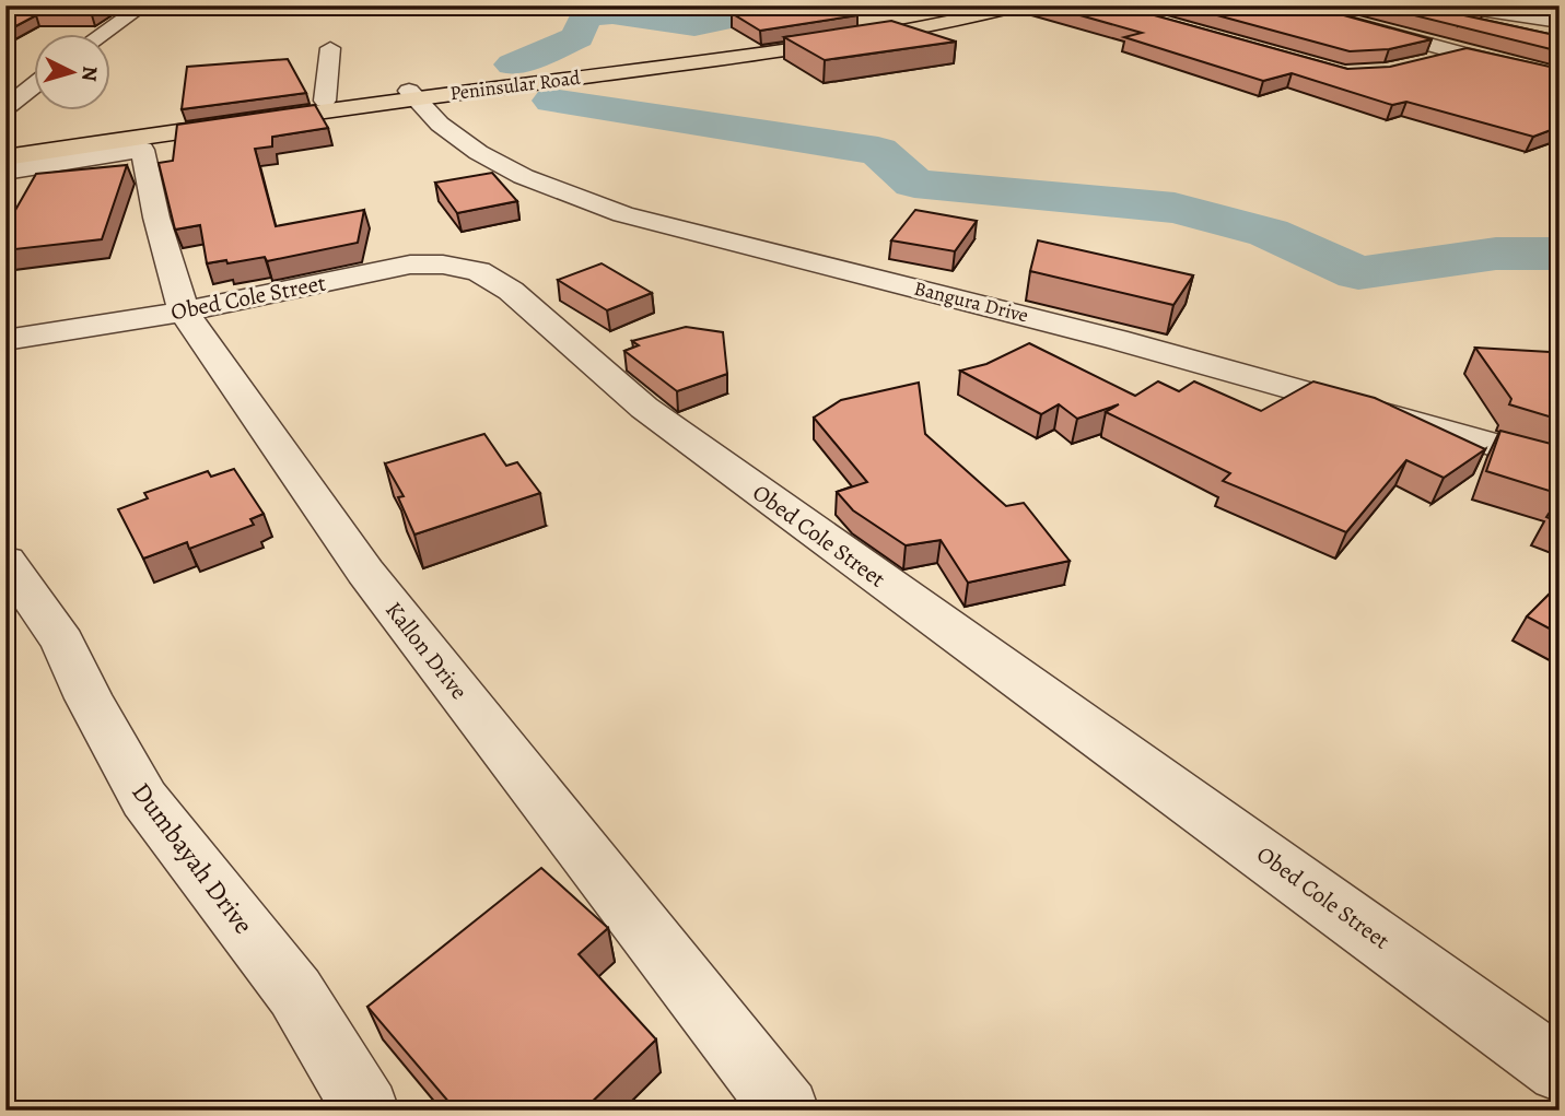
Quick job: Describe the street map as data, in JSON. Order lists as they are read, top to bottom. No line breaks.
{"streets":{"main road":["Peninsular Road"],"street":["Obed Cole Street","Bangura Drive","Kallon Drive","Dumbayah Drive"]},"crossings":[["Peninsular Road","Bangura Drive"],["Obed Cole Street","Kallon Drive"]],"north":"right"}
